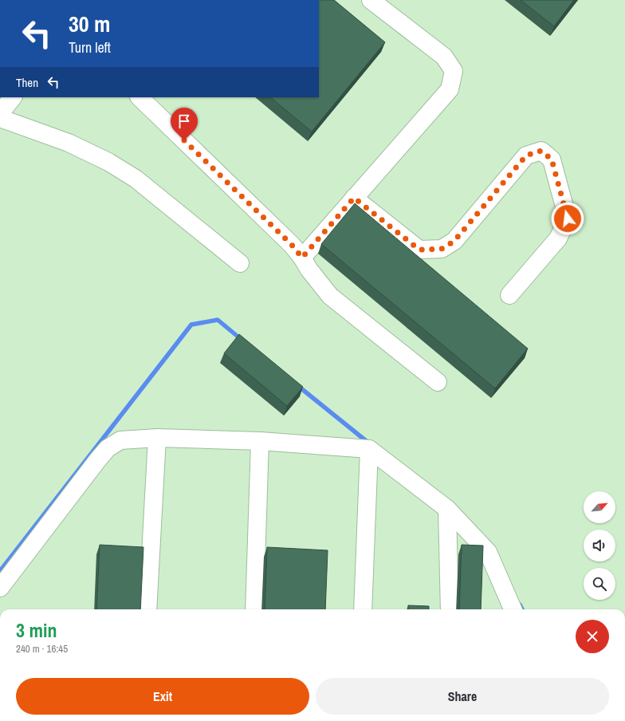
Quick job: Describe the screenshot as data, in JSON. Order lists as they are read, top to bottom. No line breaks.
{"north":"top right","page":{"turn":["30 m","Turn left"],"then":"Then","heading":["3 min","240 m · 16:45"],"buttons":["Exit","Share"]}}
